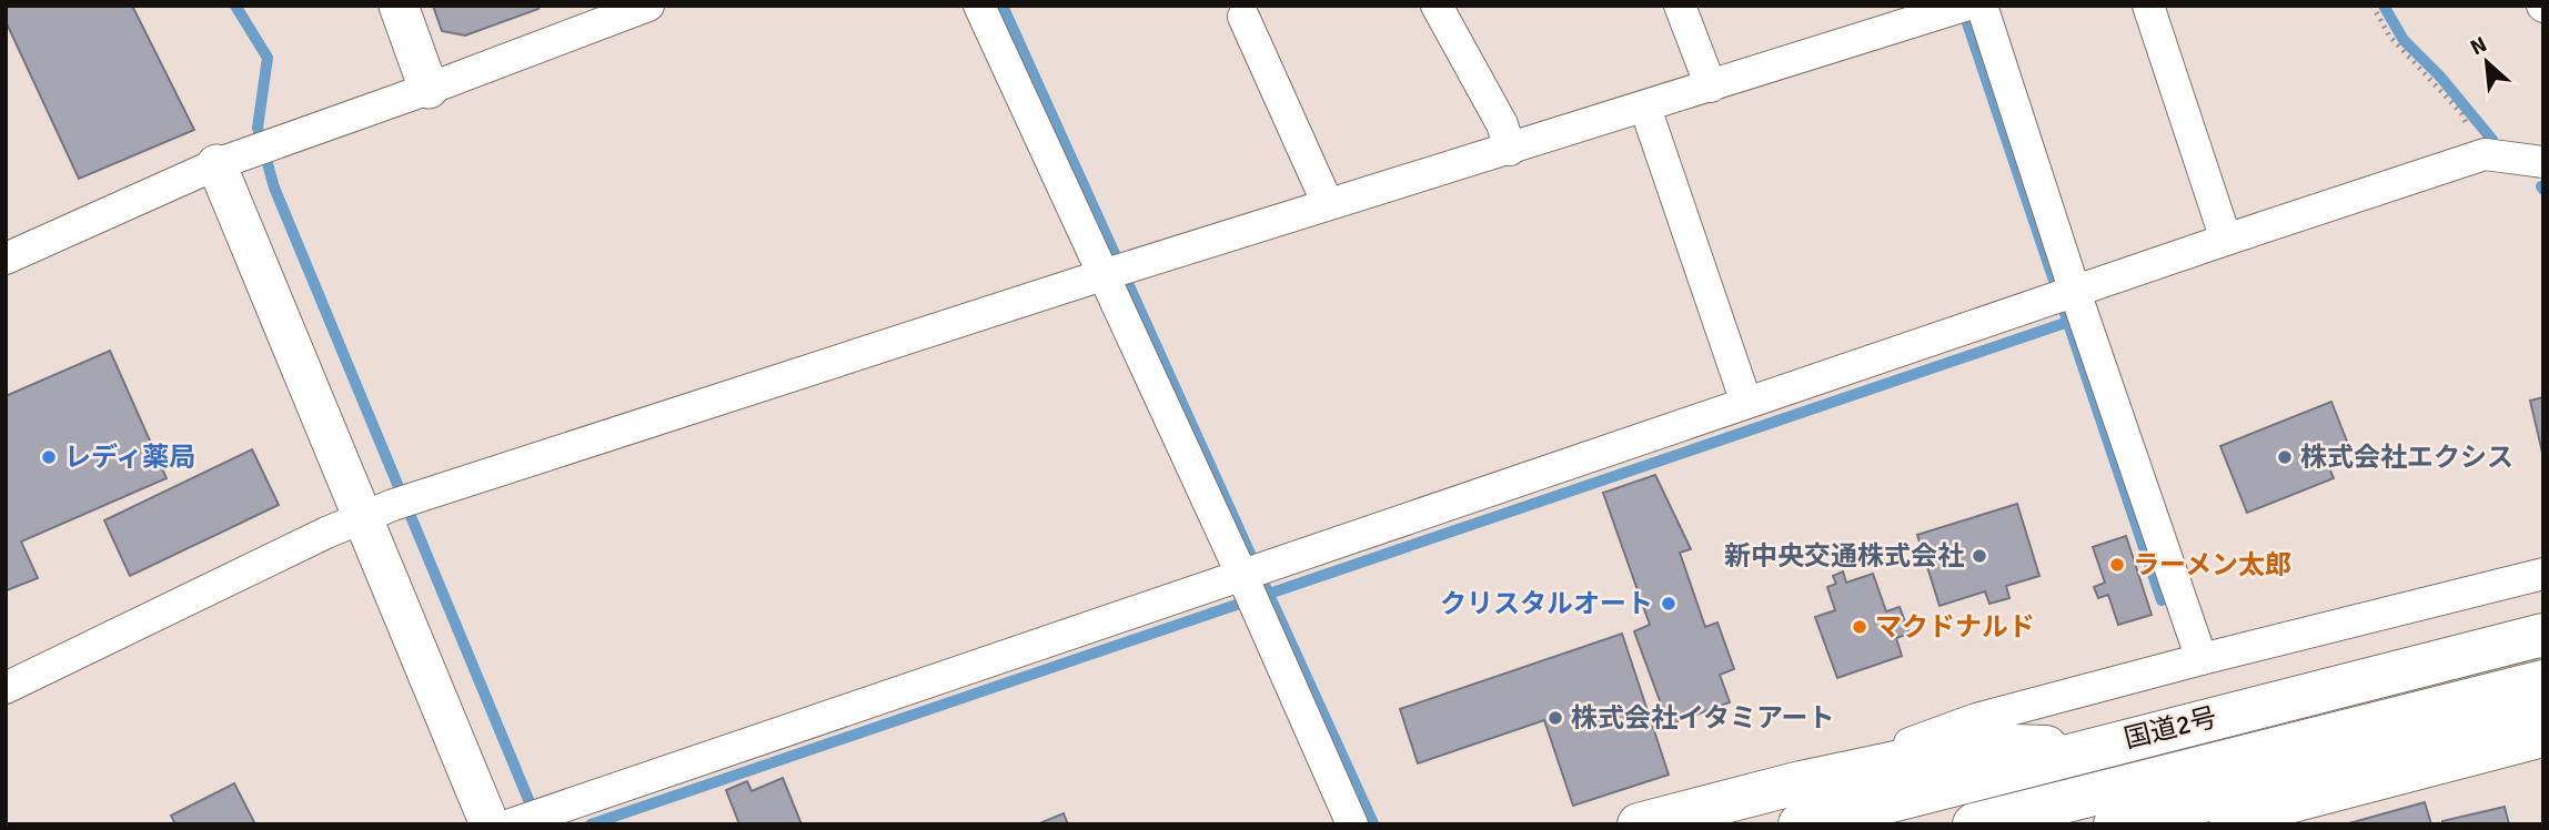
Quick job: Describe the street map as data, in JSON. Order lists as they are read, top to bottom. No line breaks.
{"streets":{"highway":["国道2号"]},"places":["レディ薬局","株式会社エクシス","新中央交通株式会社","ラーメン太郎","クリスタルオート","マクドナルド","株式会社イタミアート"],"north":"top left"}
